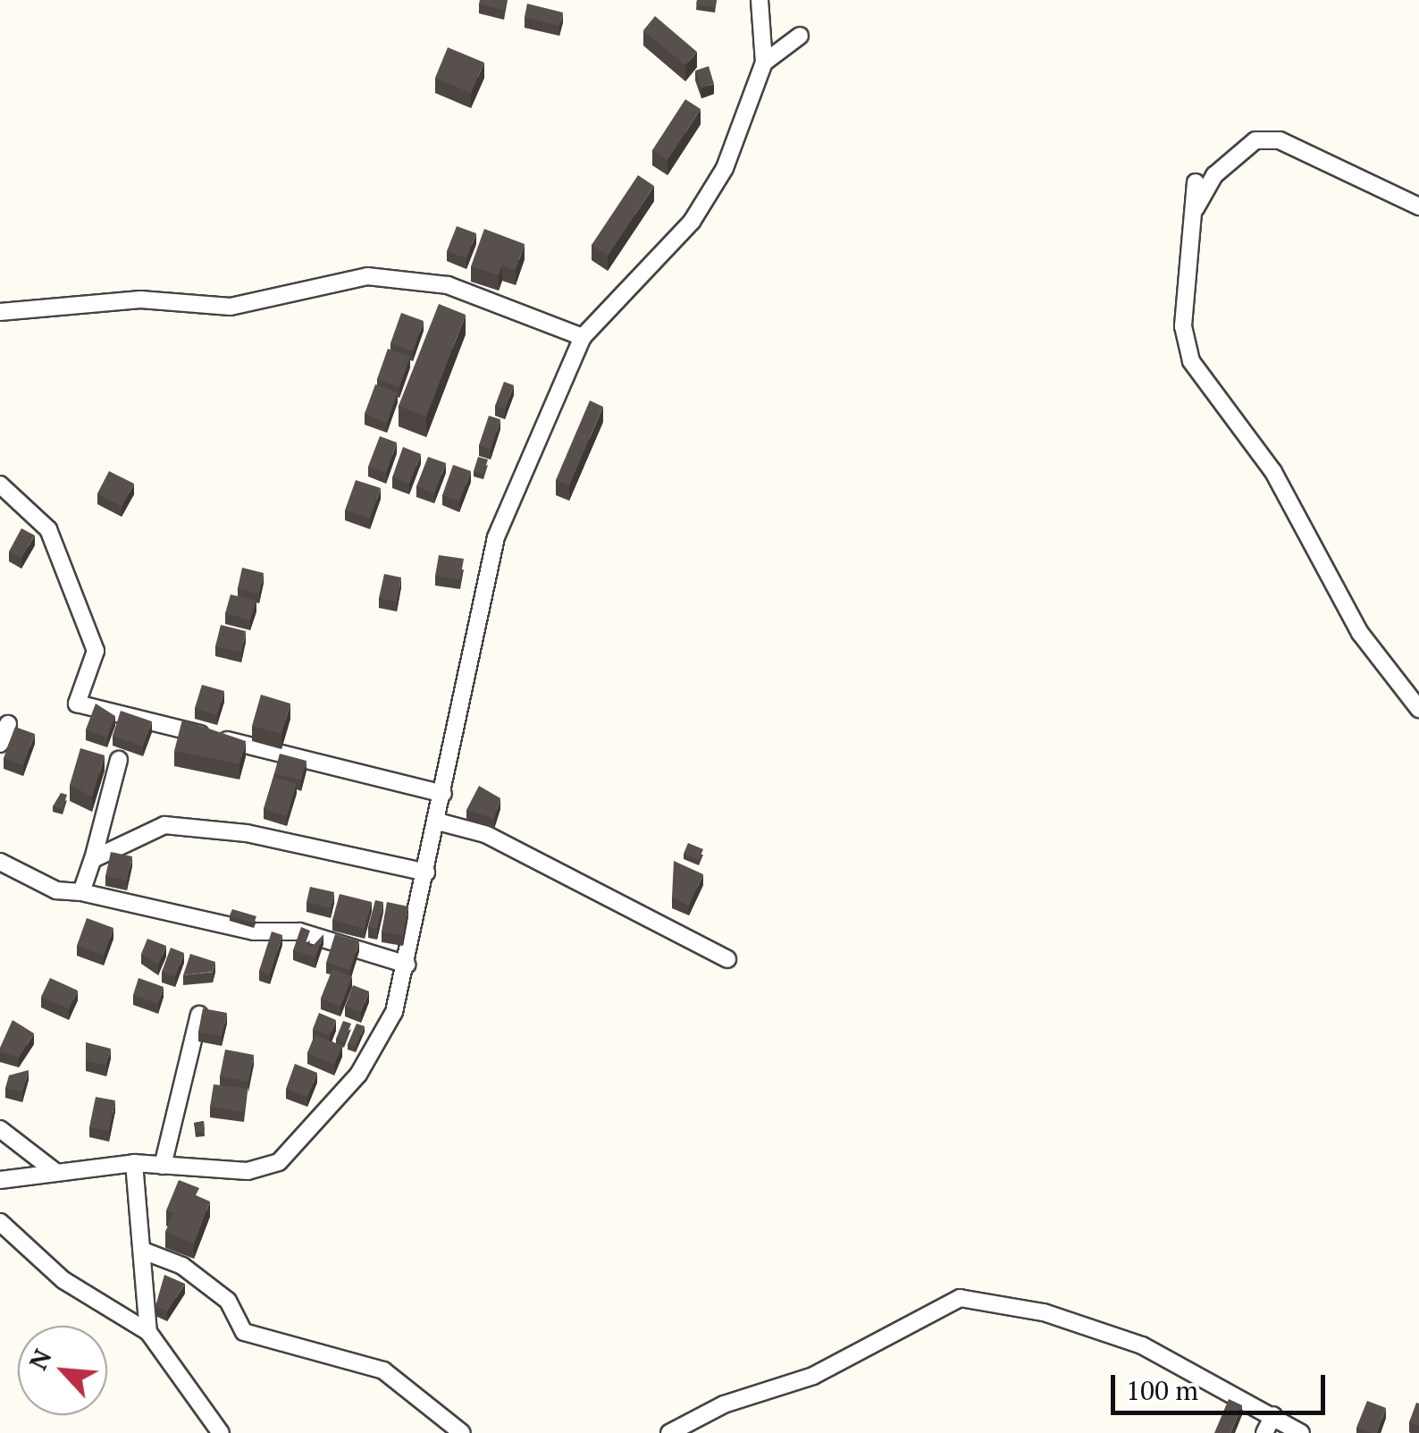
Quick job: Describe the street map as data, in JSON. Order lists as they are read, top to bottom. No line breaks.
{"scale_bar":"100 m","north":"top left"}
